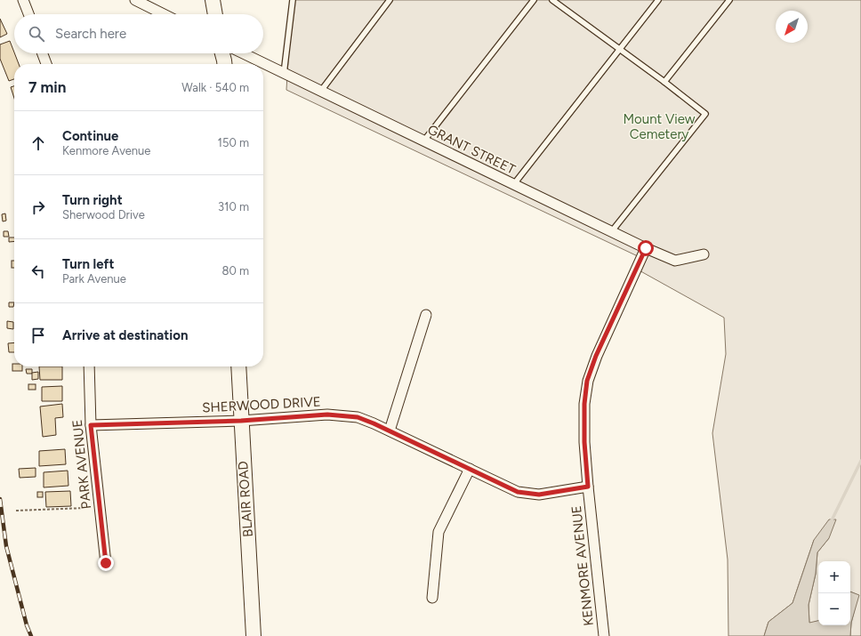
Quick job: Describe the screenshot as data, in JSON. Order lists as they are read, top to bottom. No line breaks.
{"streets":{"street":["GRANT STREET","SHERWOOD DRIVE","PARK AVENUE","BLAIR ROAD","KENMORE AVENUE"]},"crossings":[["GRANT STREET","KENMORE AVENUE"],["SHERWOOD DRIVE","PARK AVENUE"],["SHERWOOD DRIVE","BLAIR ROAD"],["SHERWOOD DRIVE","KENMORE AVENUE"]],"parks":["Mount View Cemetery"],"north":"bottom left","page":{"search":"Search here","heading":["7 min","Walk · 540 m"],"list":[["Continue","Kenmore Avenue","150 m"],["Turn right","Sherwood Drive","310 m"],["Turn left","Park Avenue","80 m"],"Arrive at destination"],"map_buttons":["+","−"]}}
